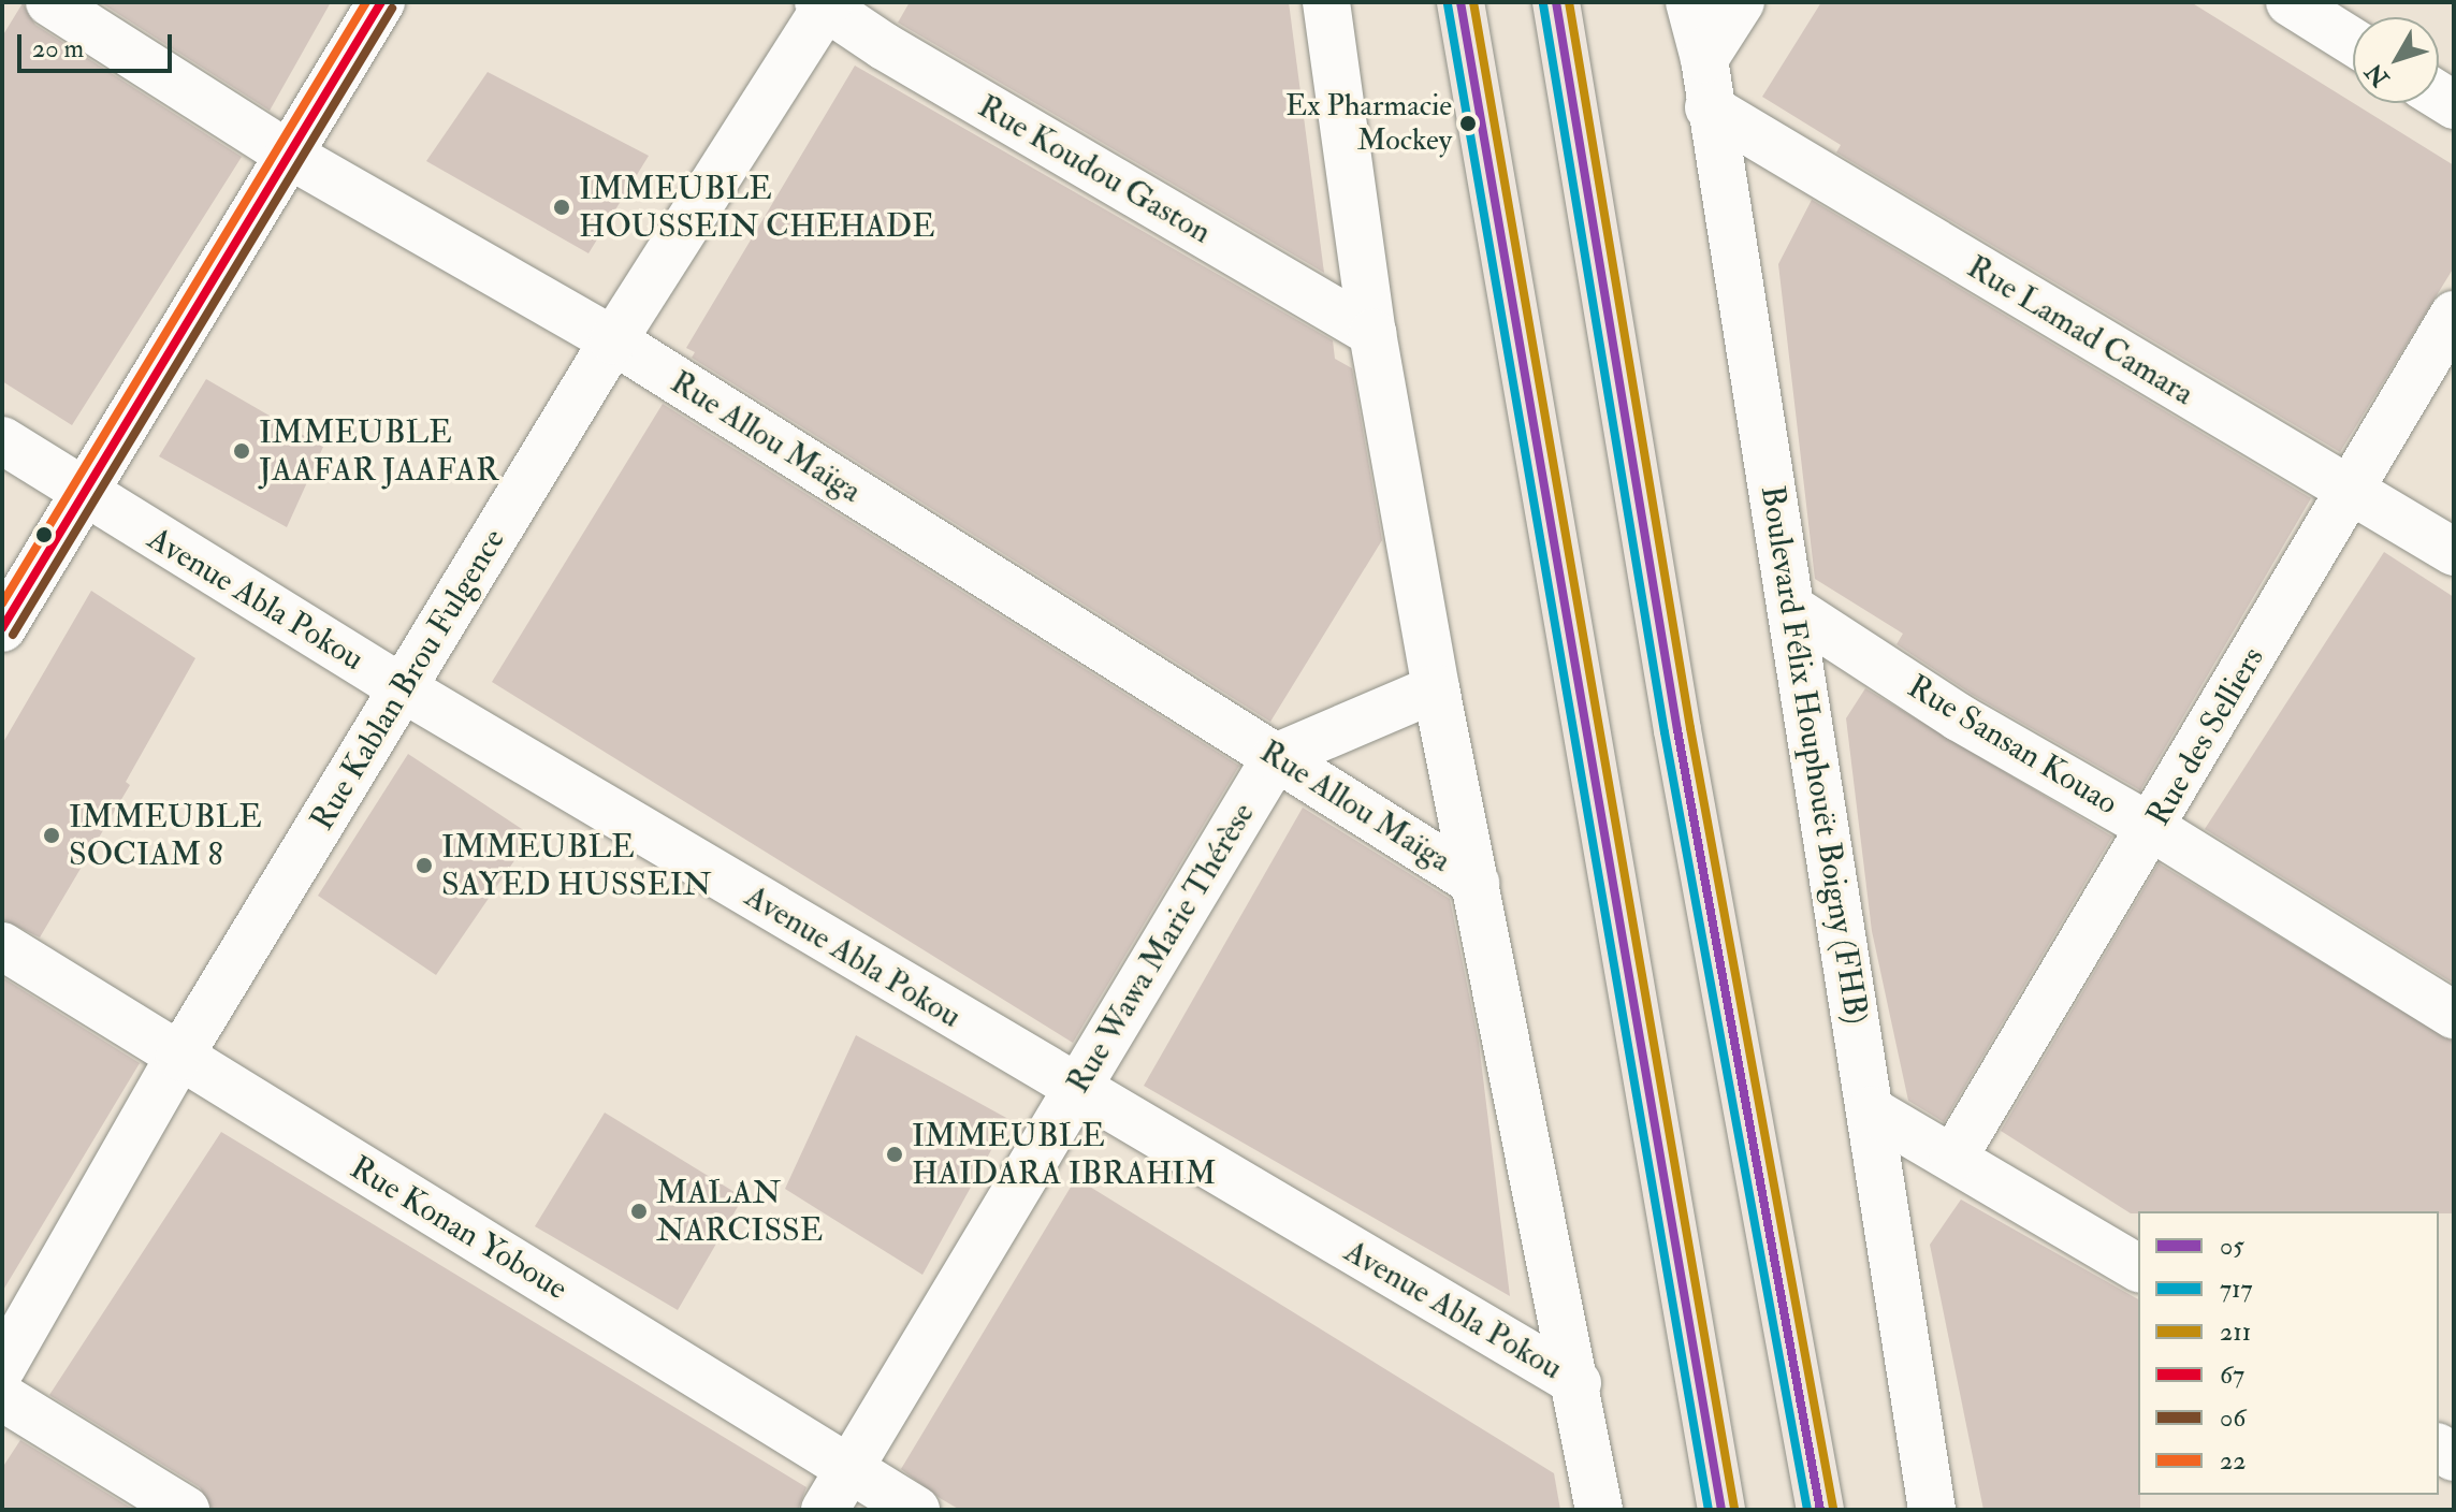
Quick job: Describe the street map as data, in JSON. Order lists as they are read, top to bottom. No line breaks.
{"streets":{"street":["Rue Koudou Gaston","Rue Lamad Camara","Rue Allou Maïga","Avenue Abla Pokou","Rue Kablan Brou Fulgence","Rue des Selliers","Rue Sansan Kouao","Boulevard Félix Houphouët Boigny (FHB)","Rue Wawa Marie Thérèse","Rue Konan Yoboue"]},"crossings":[["Rue Koudou Gaston","Rue Kablan Brou Fulgence"],["Rue Lamad Camara","Rue des Selliers"],["Rue Lamad Camara","Boulevard Félix Houphouët Boigny (FHB)"],["Rue Allou Maïga","Rue Kablan Brou Fulgence"],["Rue Allou Maïga","Rue Wawa Marie Thérèse"],["Avenue Abla Pokou","Rue Kablan Brou Fulgence"],["Avenue Abla Pokou","Rue Wawa Marie Thérèse"],["Rue Kablan Brou Fulgence","Rue Konan Yoboue"],["Rue des Selliers","Rue Sansan Kouao"],["Rue Sansan Kouao","Boulevard Félix Houphouët Boigny (FHB)"],["Rue Wawa Marie Thérèse","Rue Konan Yoboue"]],"places":["Ex Pharmacie Mockey","IMMEUBLE HOUSSEIN CHEHADE","IMMEUBLE JAAFAR JAAFAR","IMMEUBLE SOCIAM 8","IMMEUBLE SAYED HUSSEIN","IMMEUBLE HAIDARA IBRAHIM","MALAN NARCISSE"],"lines":["transit line 05","transit line 211","transit line 67","transit line 22","transit line 717","transit line 06"],"legend":["05","717","211","67","06","22"],"scale_bar":"20 m","north":"bottom left"}
